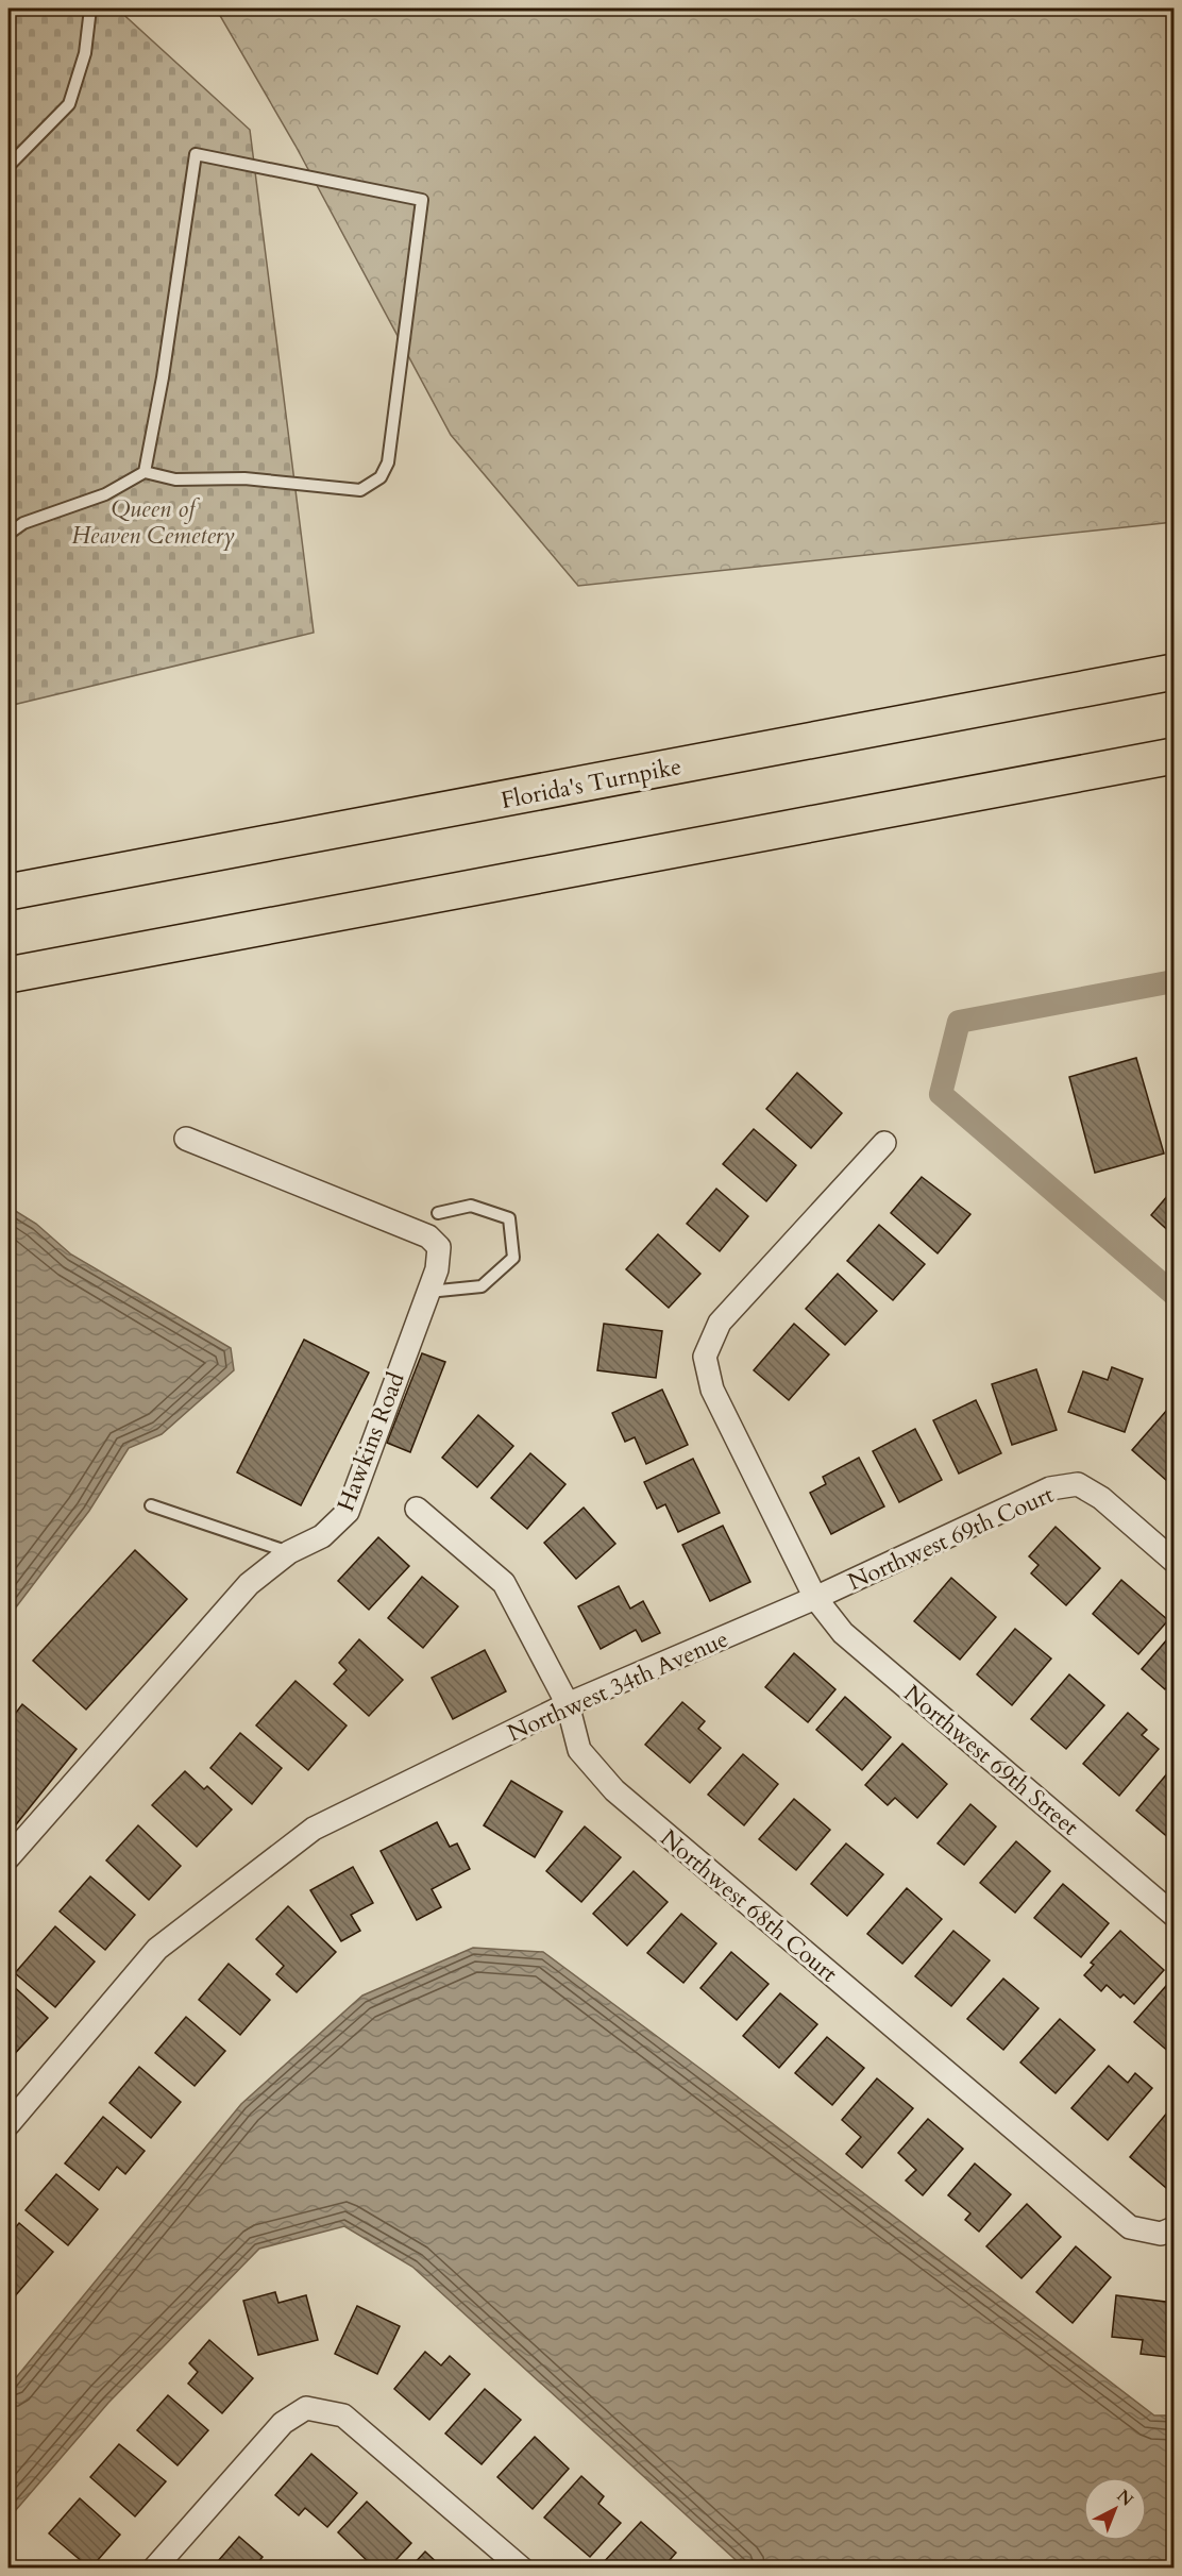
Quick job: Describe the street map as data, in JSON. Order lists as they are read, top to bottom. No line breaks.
{"streets":{"highway":["Florida's Turnpike"],"street":["Hawkins Road","Northwest 69th Court","Northwest 34th Avenue","Northwest 69th Street","Northwest 68th Court"]},"crossings":[["Northwest 69th Court","Northwest 34th Avenue"],["Northwest 69th Court","Northwest 69th Street"],["Northwest 34th Avenue","Northwest 69th Street"],["Northwest 34th Avenue","Northwest 68th Court"]],"parks":["Queen of Heaven Cemetery"],"north":"top right"}
